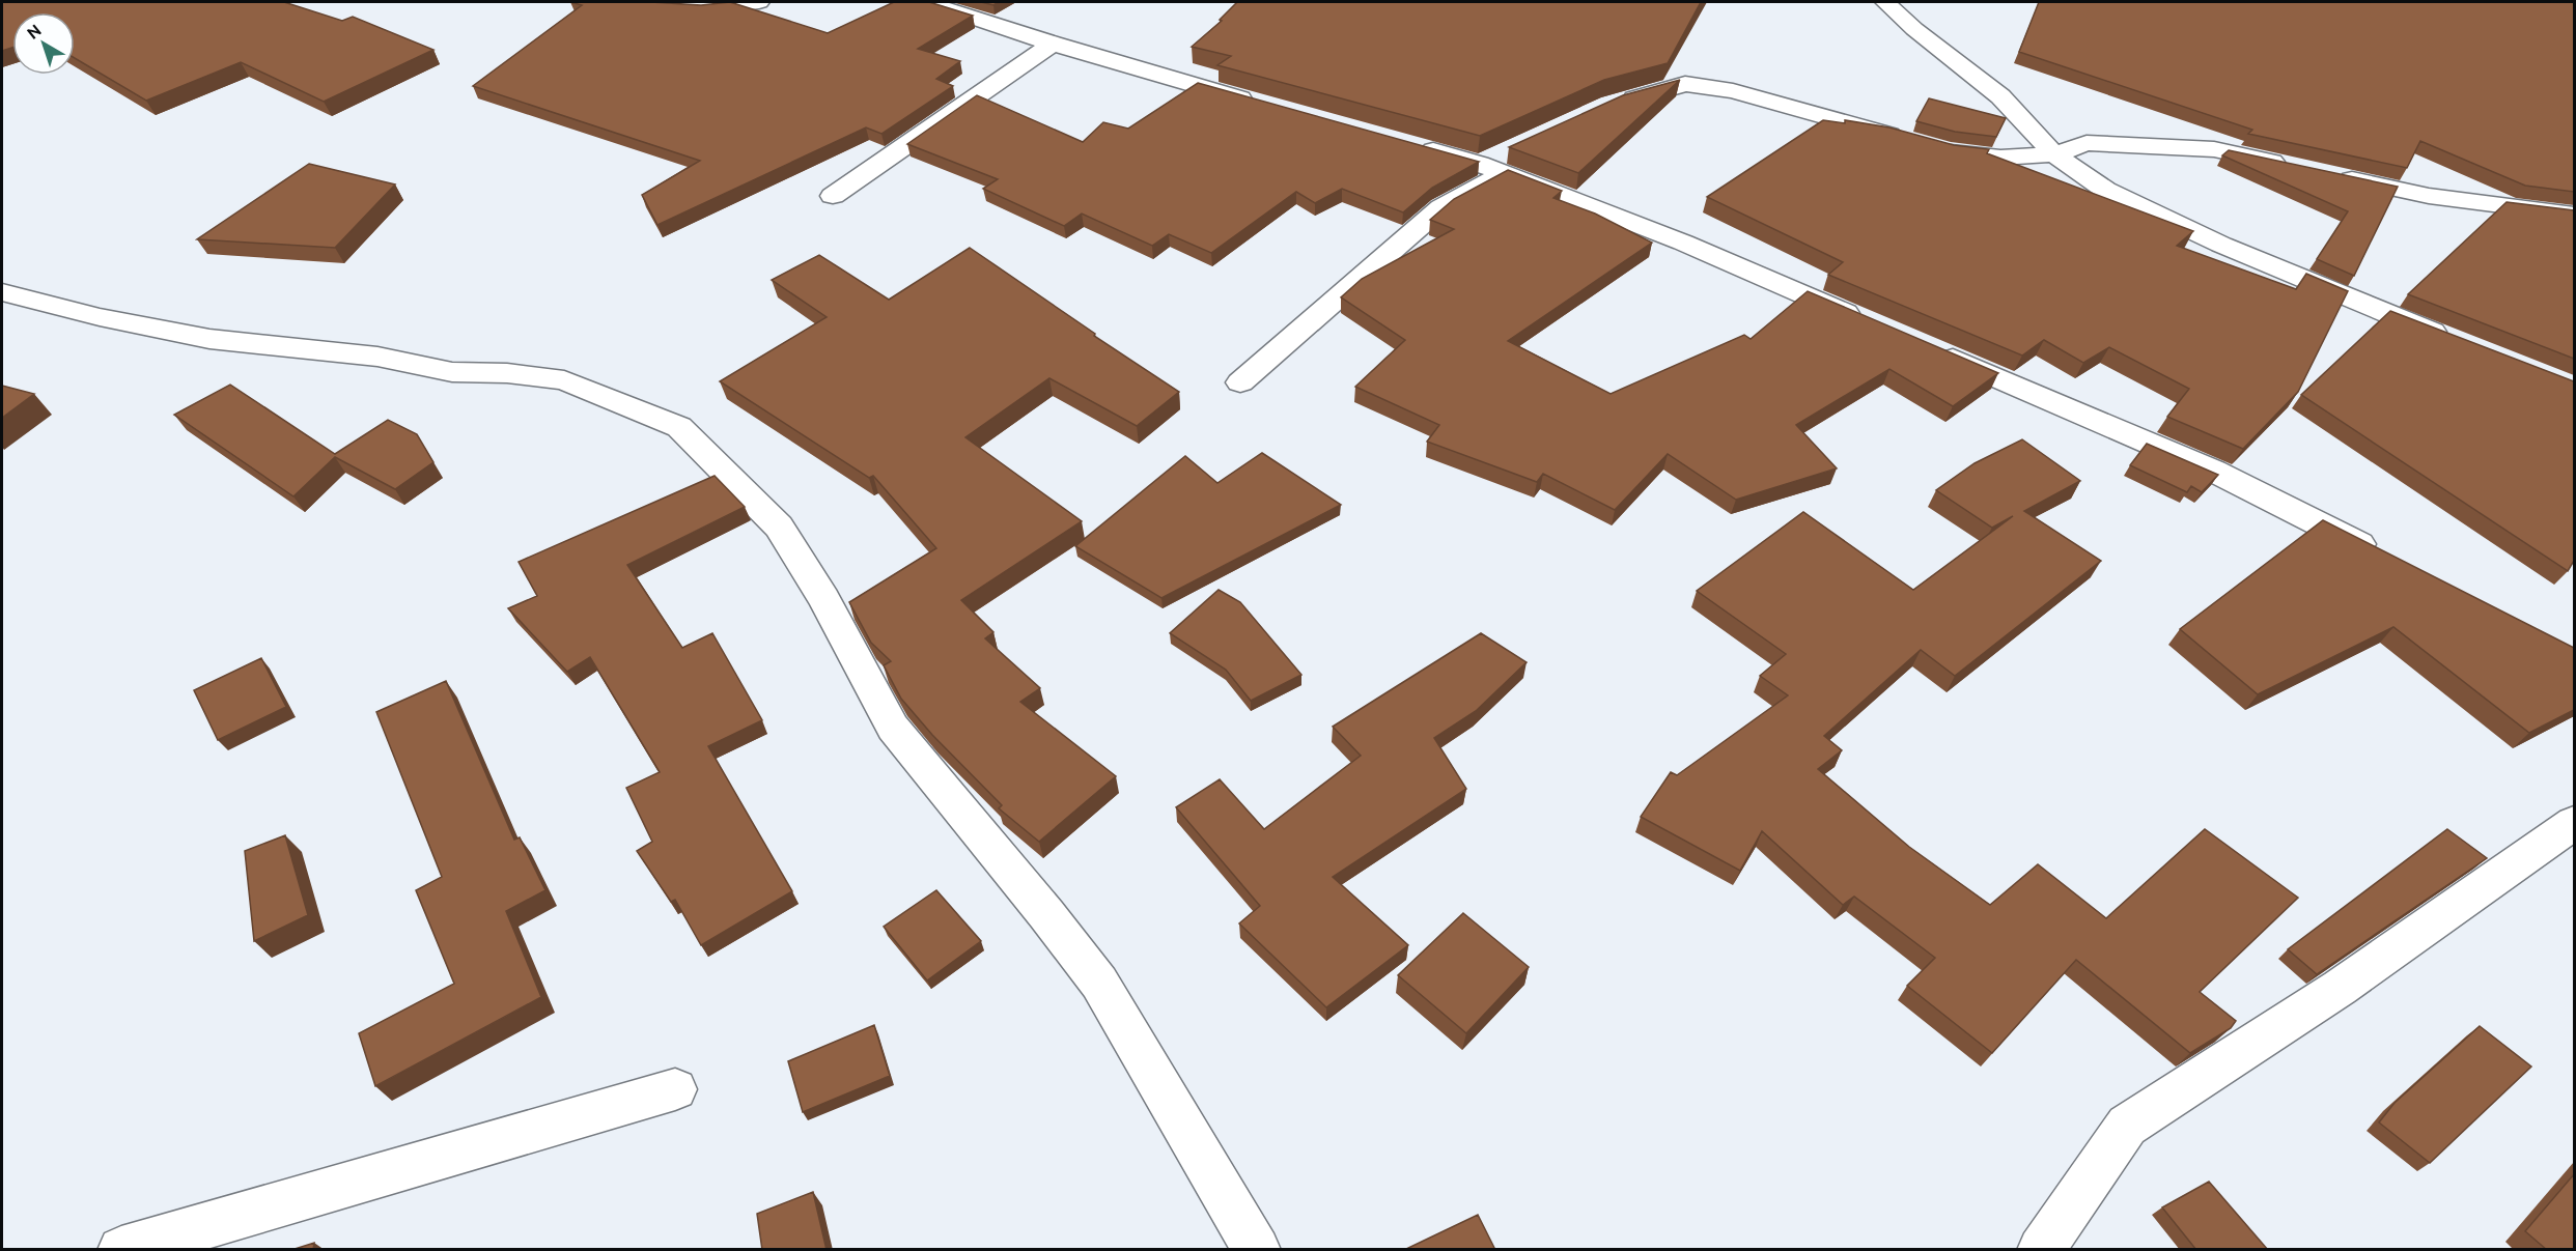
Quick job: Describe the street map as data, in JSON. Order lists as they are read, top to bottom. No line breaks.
{"north":"top left"}
